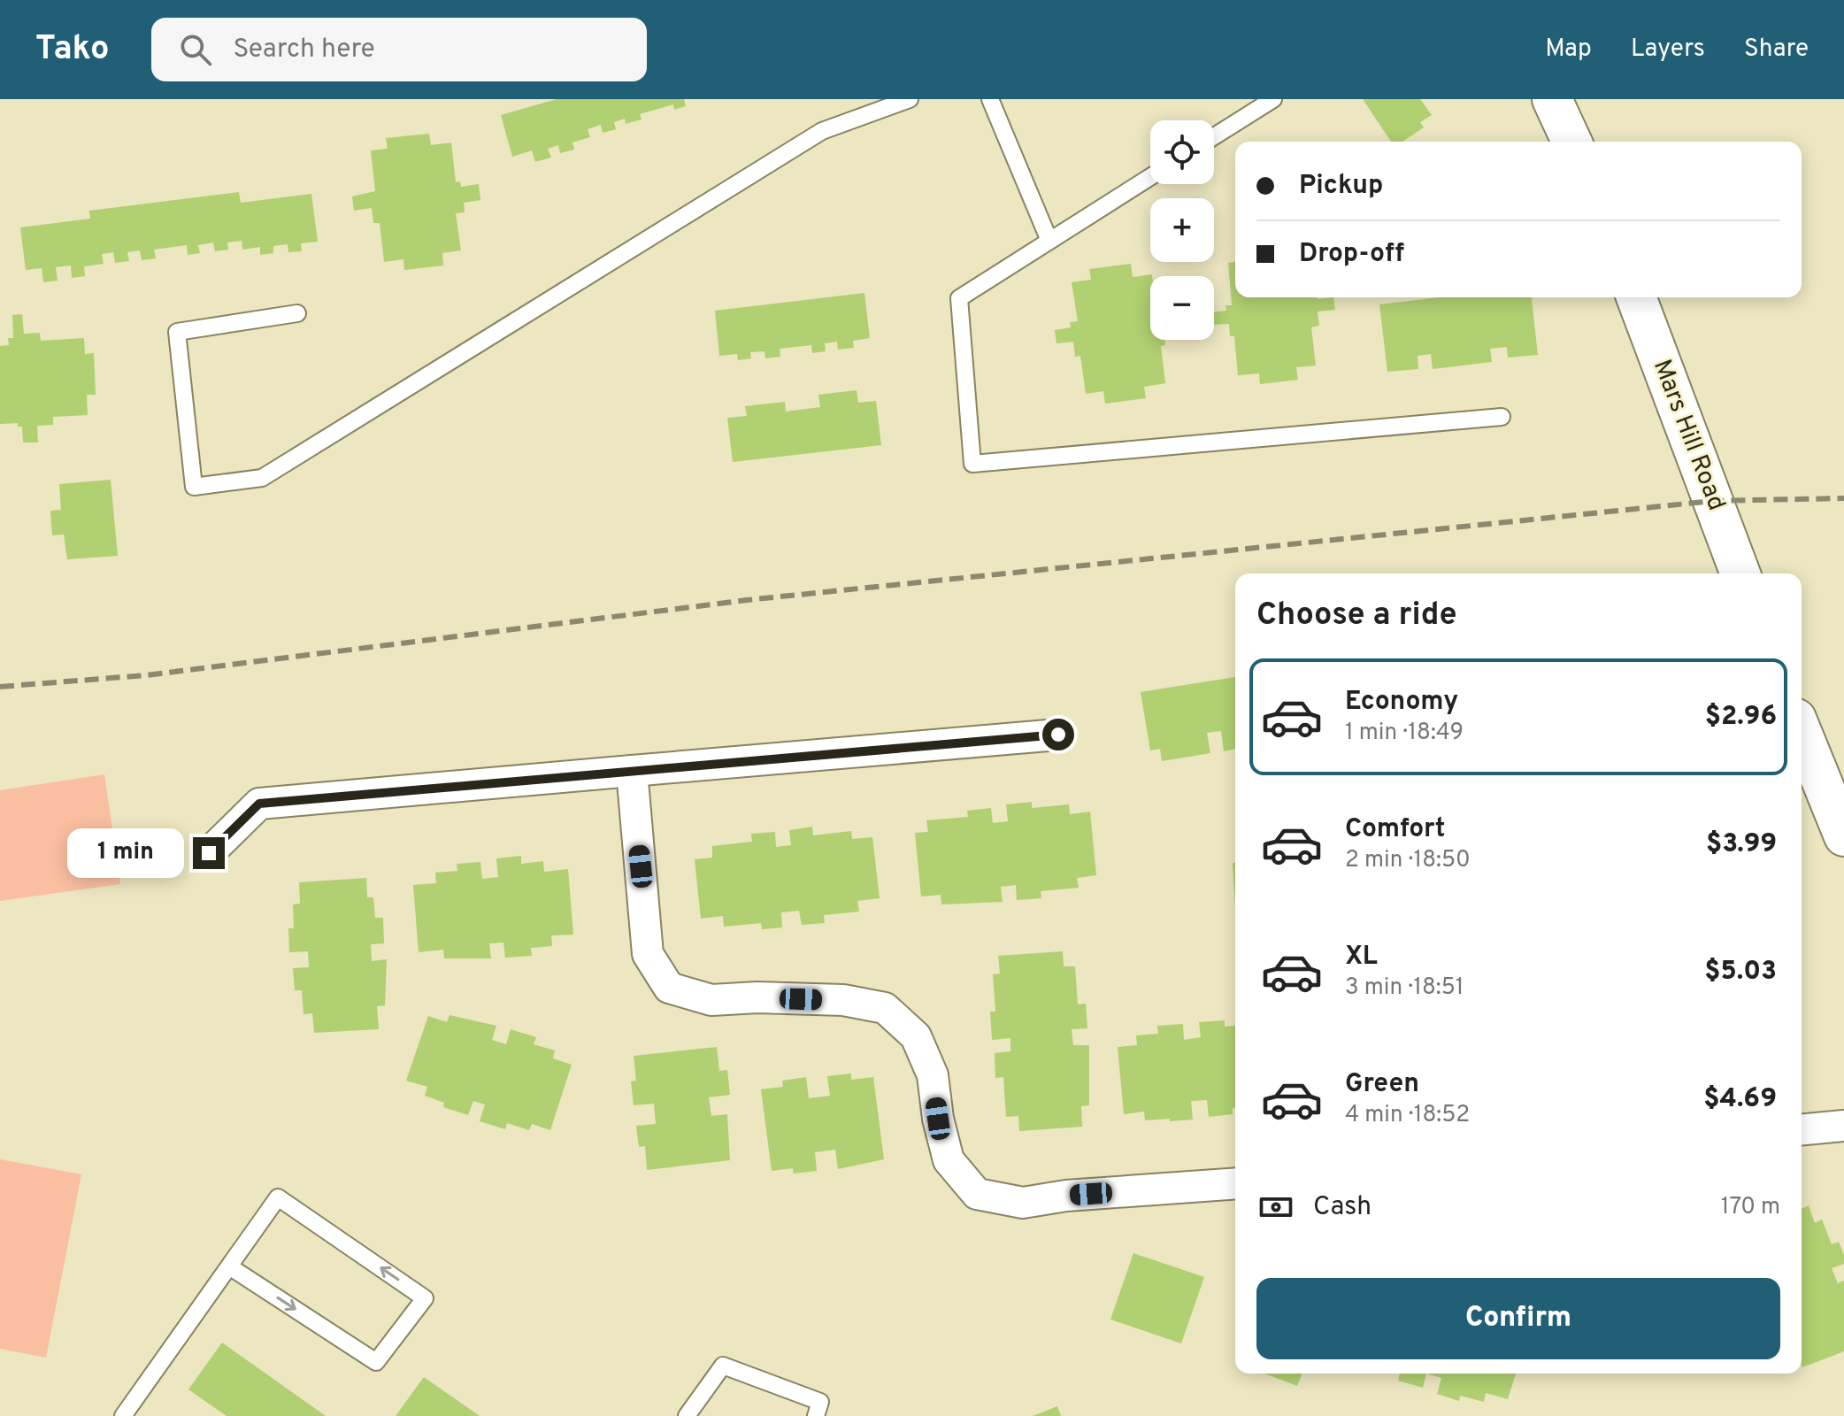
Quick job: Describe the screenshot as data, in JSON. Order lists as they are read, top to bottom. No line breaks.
{"streets":{"street":["Mars Hill Road"]},"page":{"header":"Tako","search":"Search here","nav":["Map","Layers","Share"],"map_buttons":["+","−"],"banner":["Pickup","Drop-off"],"heading":"Choose a ride","list":[{"name":"Economy","note":"1 min · 18:49","value":"$2.96"},{"name":"Comfort","note":"2 min · 18:50","value":"$3.99"},{"name":"XL","note":"3 min · 18:51","value":"$5.03"},{"name":"Green","note":"4 min · 18:52","value":"$4.69"}],"bubble":"1 min","pay":["Cash","170 m"],"buttons":"Confirm"}}
